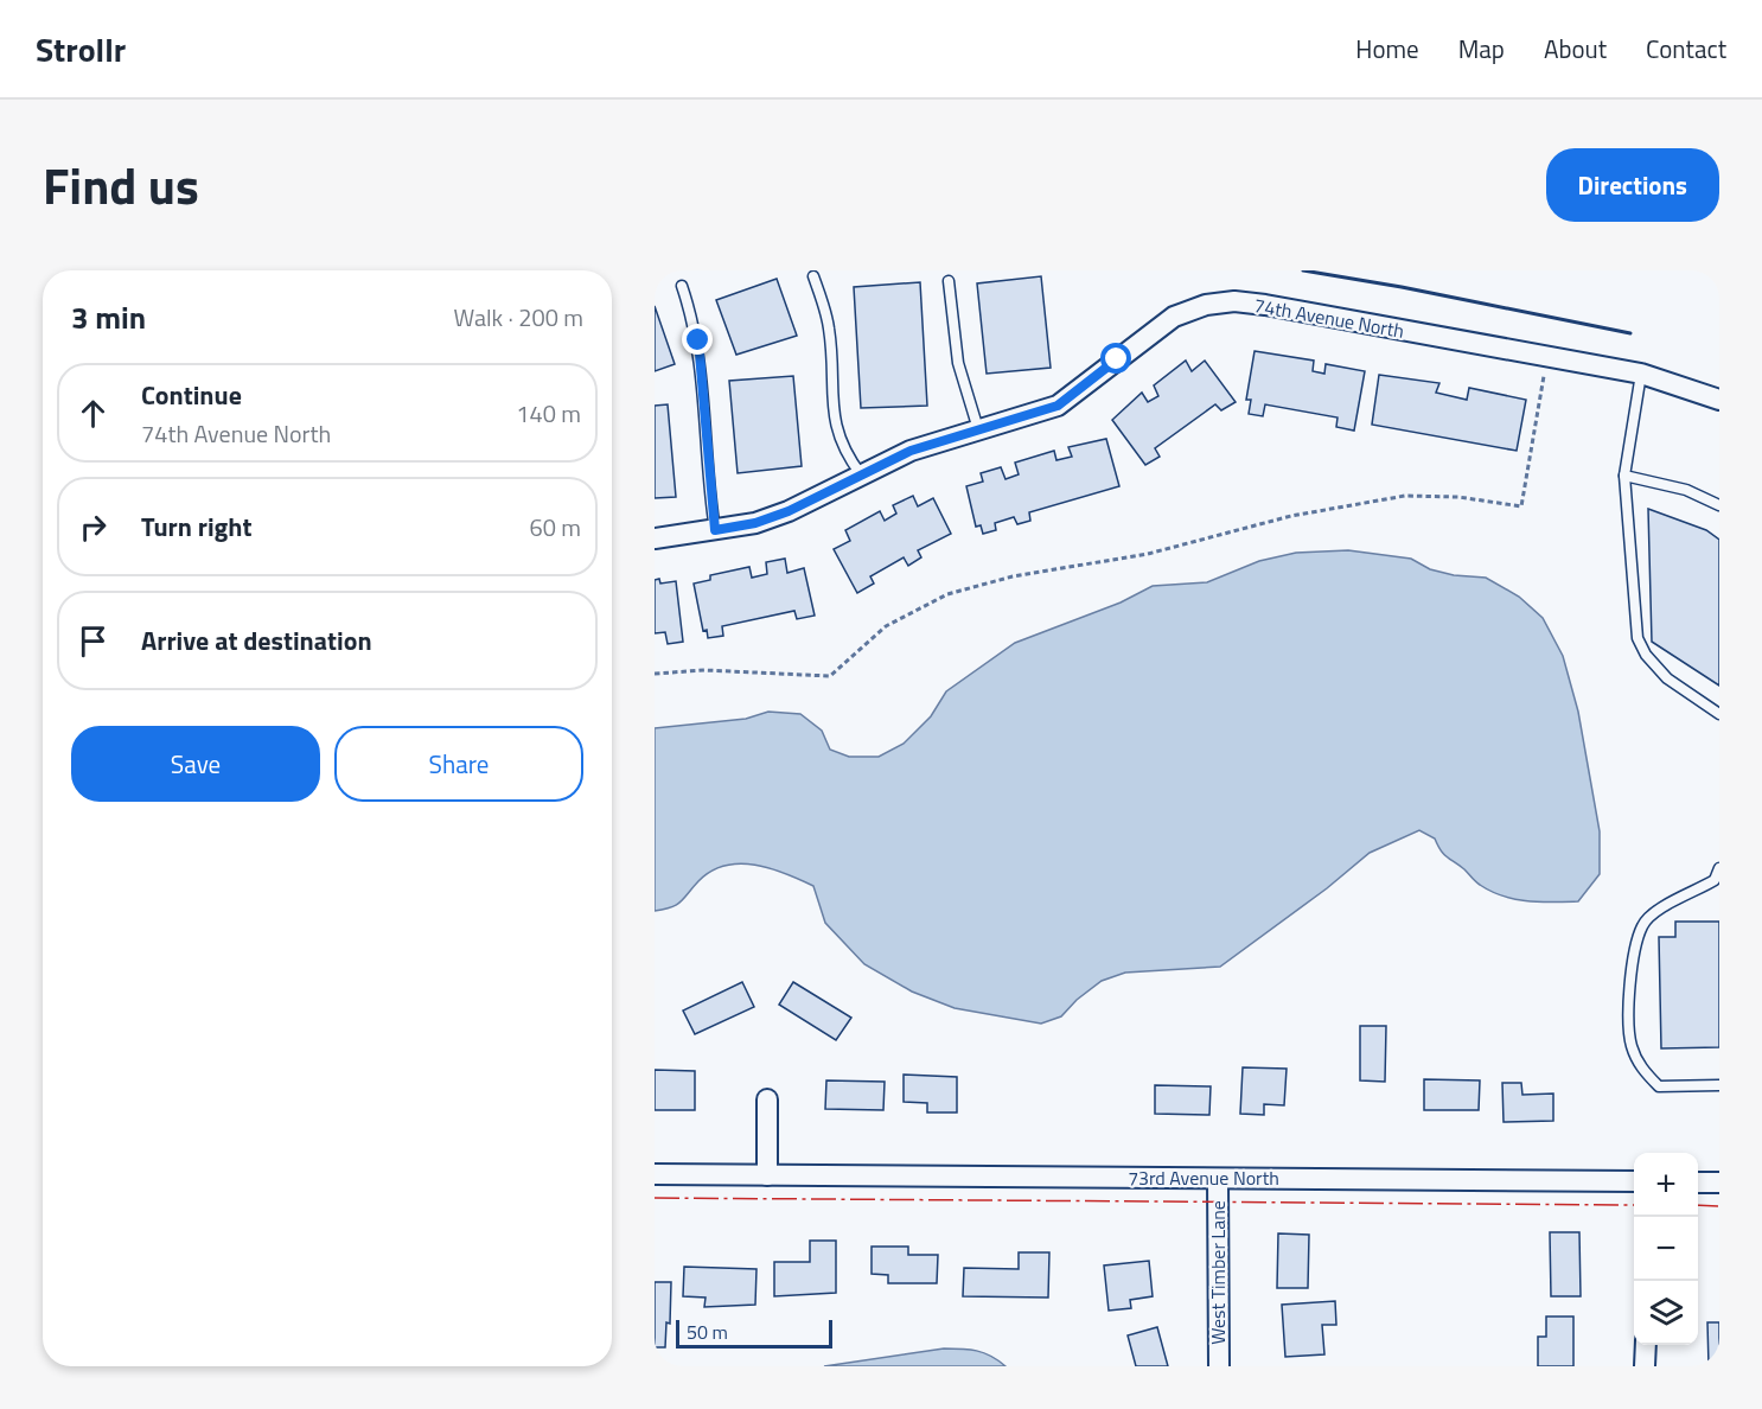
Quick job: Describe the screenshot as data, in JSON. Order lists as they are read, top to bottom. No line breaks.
{"streets":{"street":["74th Avenue North","73rd Avenue North","West Timber Lane"]},"crossings":[["73rd Avenue North","West Timber Lane"]],"scale_bar":"50 m","page":{"header":"Strollr","nav":["Home","Map","About","Contact"],"title":"Find us","buttons":["Directions",["Save","Share"]],"heading":["3 min","Walk · 200 m"],"list":[["Continue","74th Avenue North","140 m"],["Turn right","60 m"],"Arrive at destination"],"map_buttons":["+","−"],"scale":"50 m"}}
